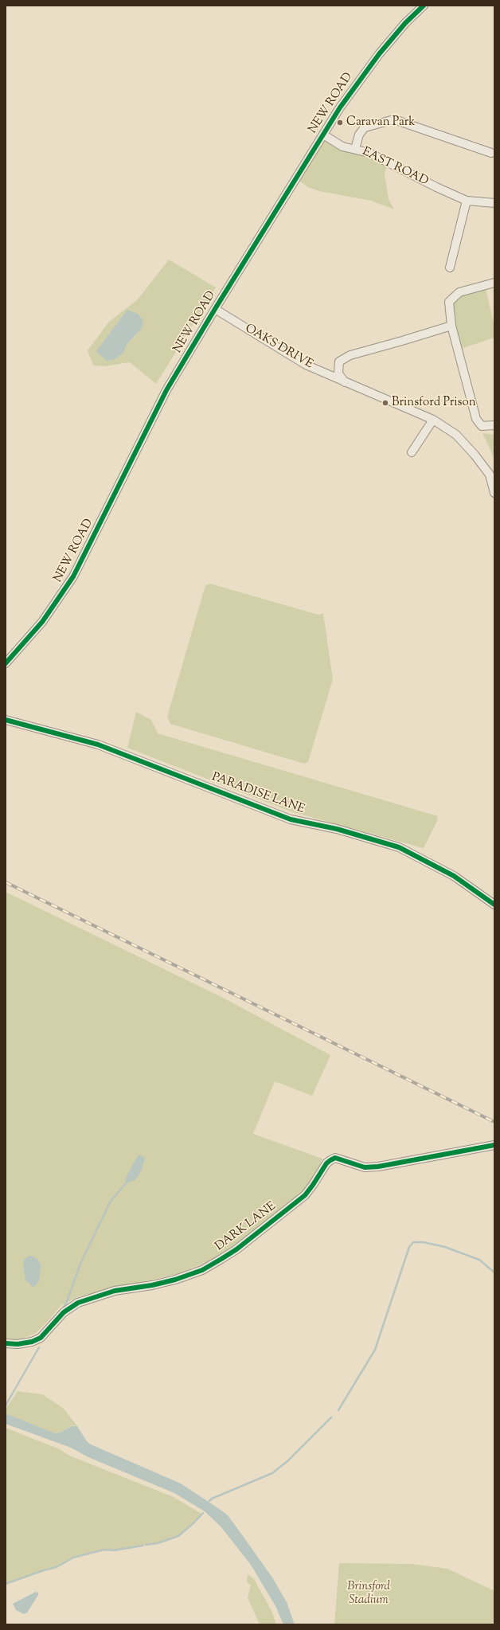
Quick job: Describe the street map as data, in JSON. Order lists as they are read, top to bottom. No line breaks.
{"streets":{"street":["NEW ROAD","EAST ROAD","OAKS DRIVE","PARADISE LANE","DARK LANE"]},"crossings":[["NEW ROAD","EAST ROAD"],["NEW ROAD","OAKS DRIVE"]],"parks":["Brinsford Stadium"],"places":["Caravan Park","Brinsford Prison"]}
